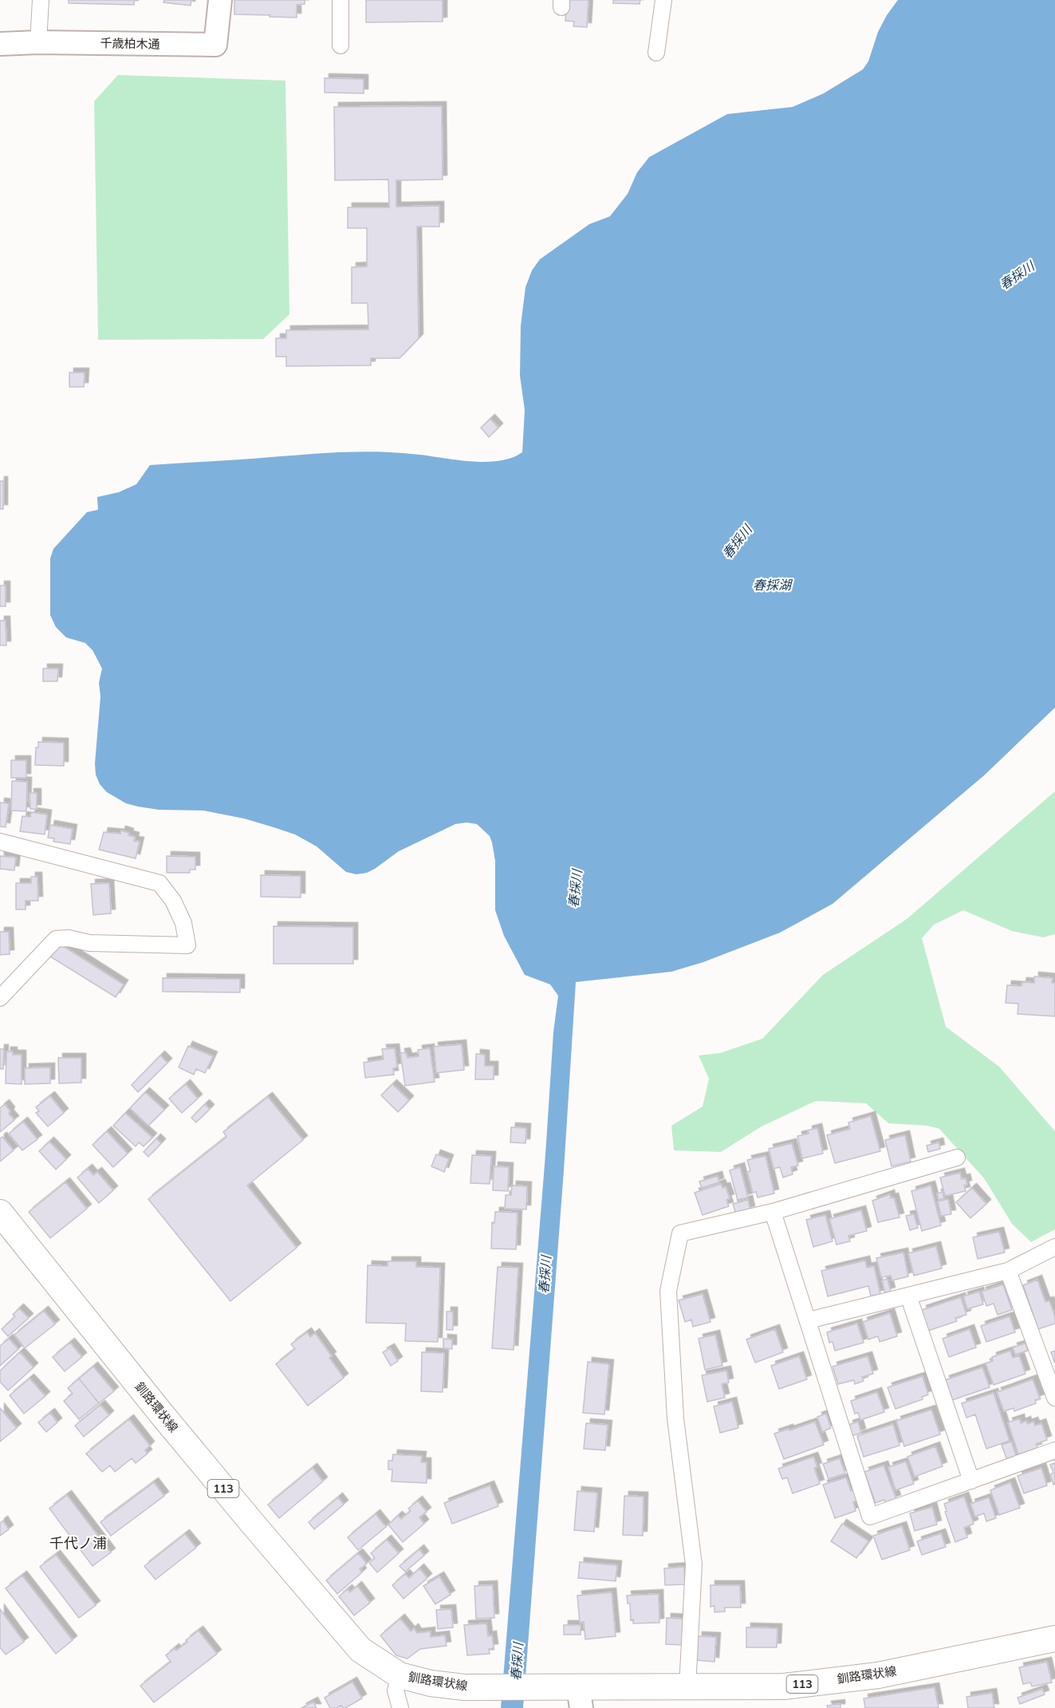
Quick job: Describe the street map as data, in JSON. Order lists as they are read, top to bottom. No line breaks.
{"streets":{"main road":["釧路環状線","113"],"street":["千歳柏木通"]},"districts":["千代ノ浦"],"water":["春採川","春採湖"]}
